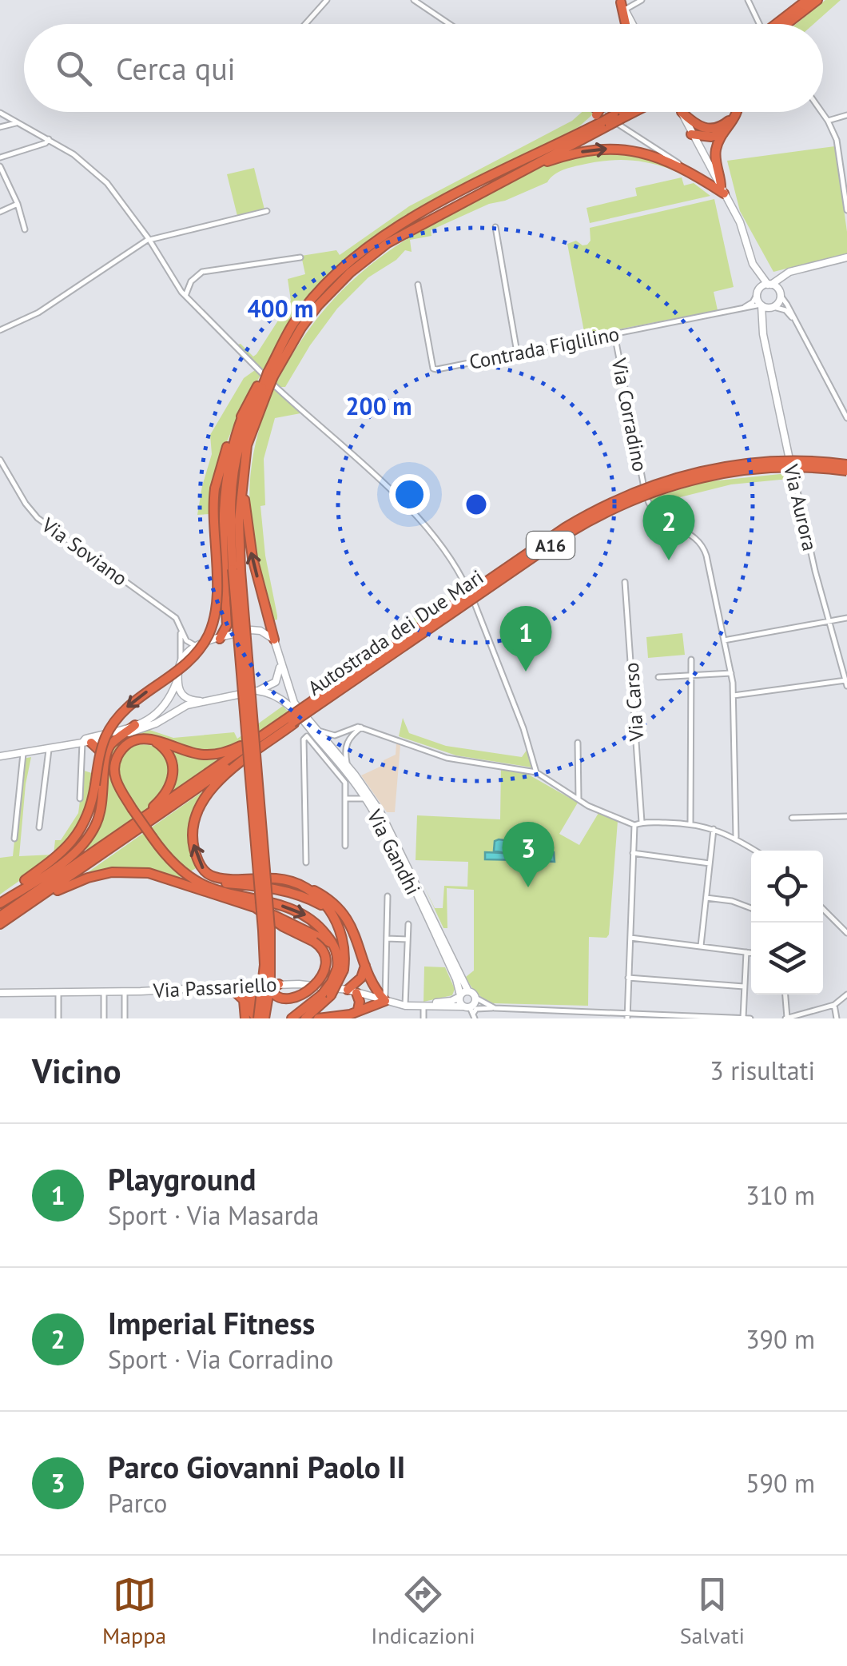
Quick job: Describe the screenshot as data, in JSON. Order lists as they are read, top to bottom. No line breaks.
{"streets":{"highway":["A16","Autostrada dei Due Mari"],"street":["Contrada Figlilino","Via Corradino","Via Aurora","Via Soviano","Via Carso","Via Gandhi","Via Passariello"]},"crossings":[["Contrada Figlilino","Via Corradino"],["Contrada Figlilino","Via Aurora"],["Via Gandhi","Via Passariello"]],"page":{"search":"Cerca qui","pins":["2","1","3"],"heading":["Vicino","3 risultati"],"list":[{"mark":"1","name":"Playground","note":"Sport · Via Masarda","value":"310 m"},{"mark":"2","name":"Imperial Fitness","note":"Sport · Via Corradino","value":"390 m"},{"mark":"3","name":"Parco Giovanni Paolo II","note":"Parco","value":"590 m"}],"nav":["Mappa","Indicazioni","Salvati"]},"rings":["400 m","200 m"]}
